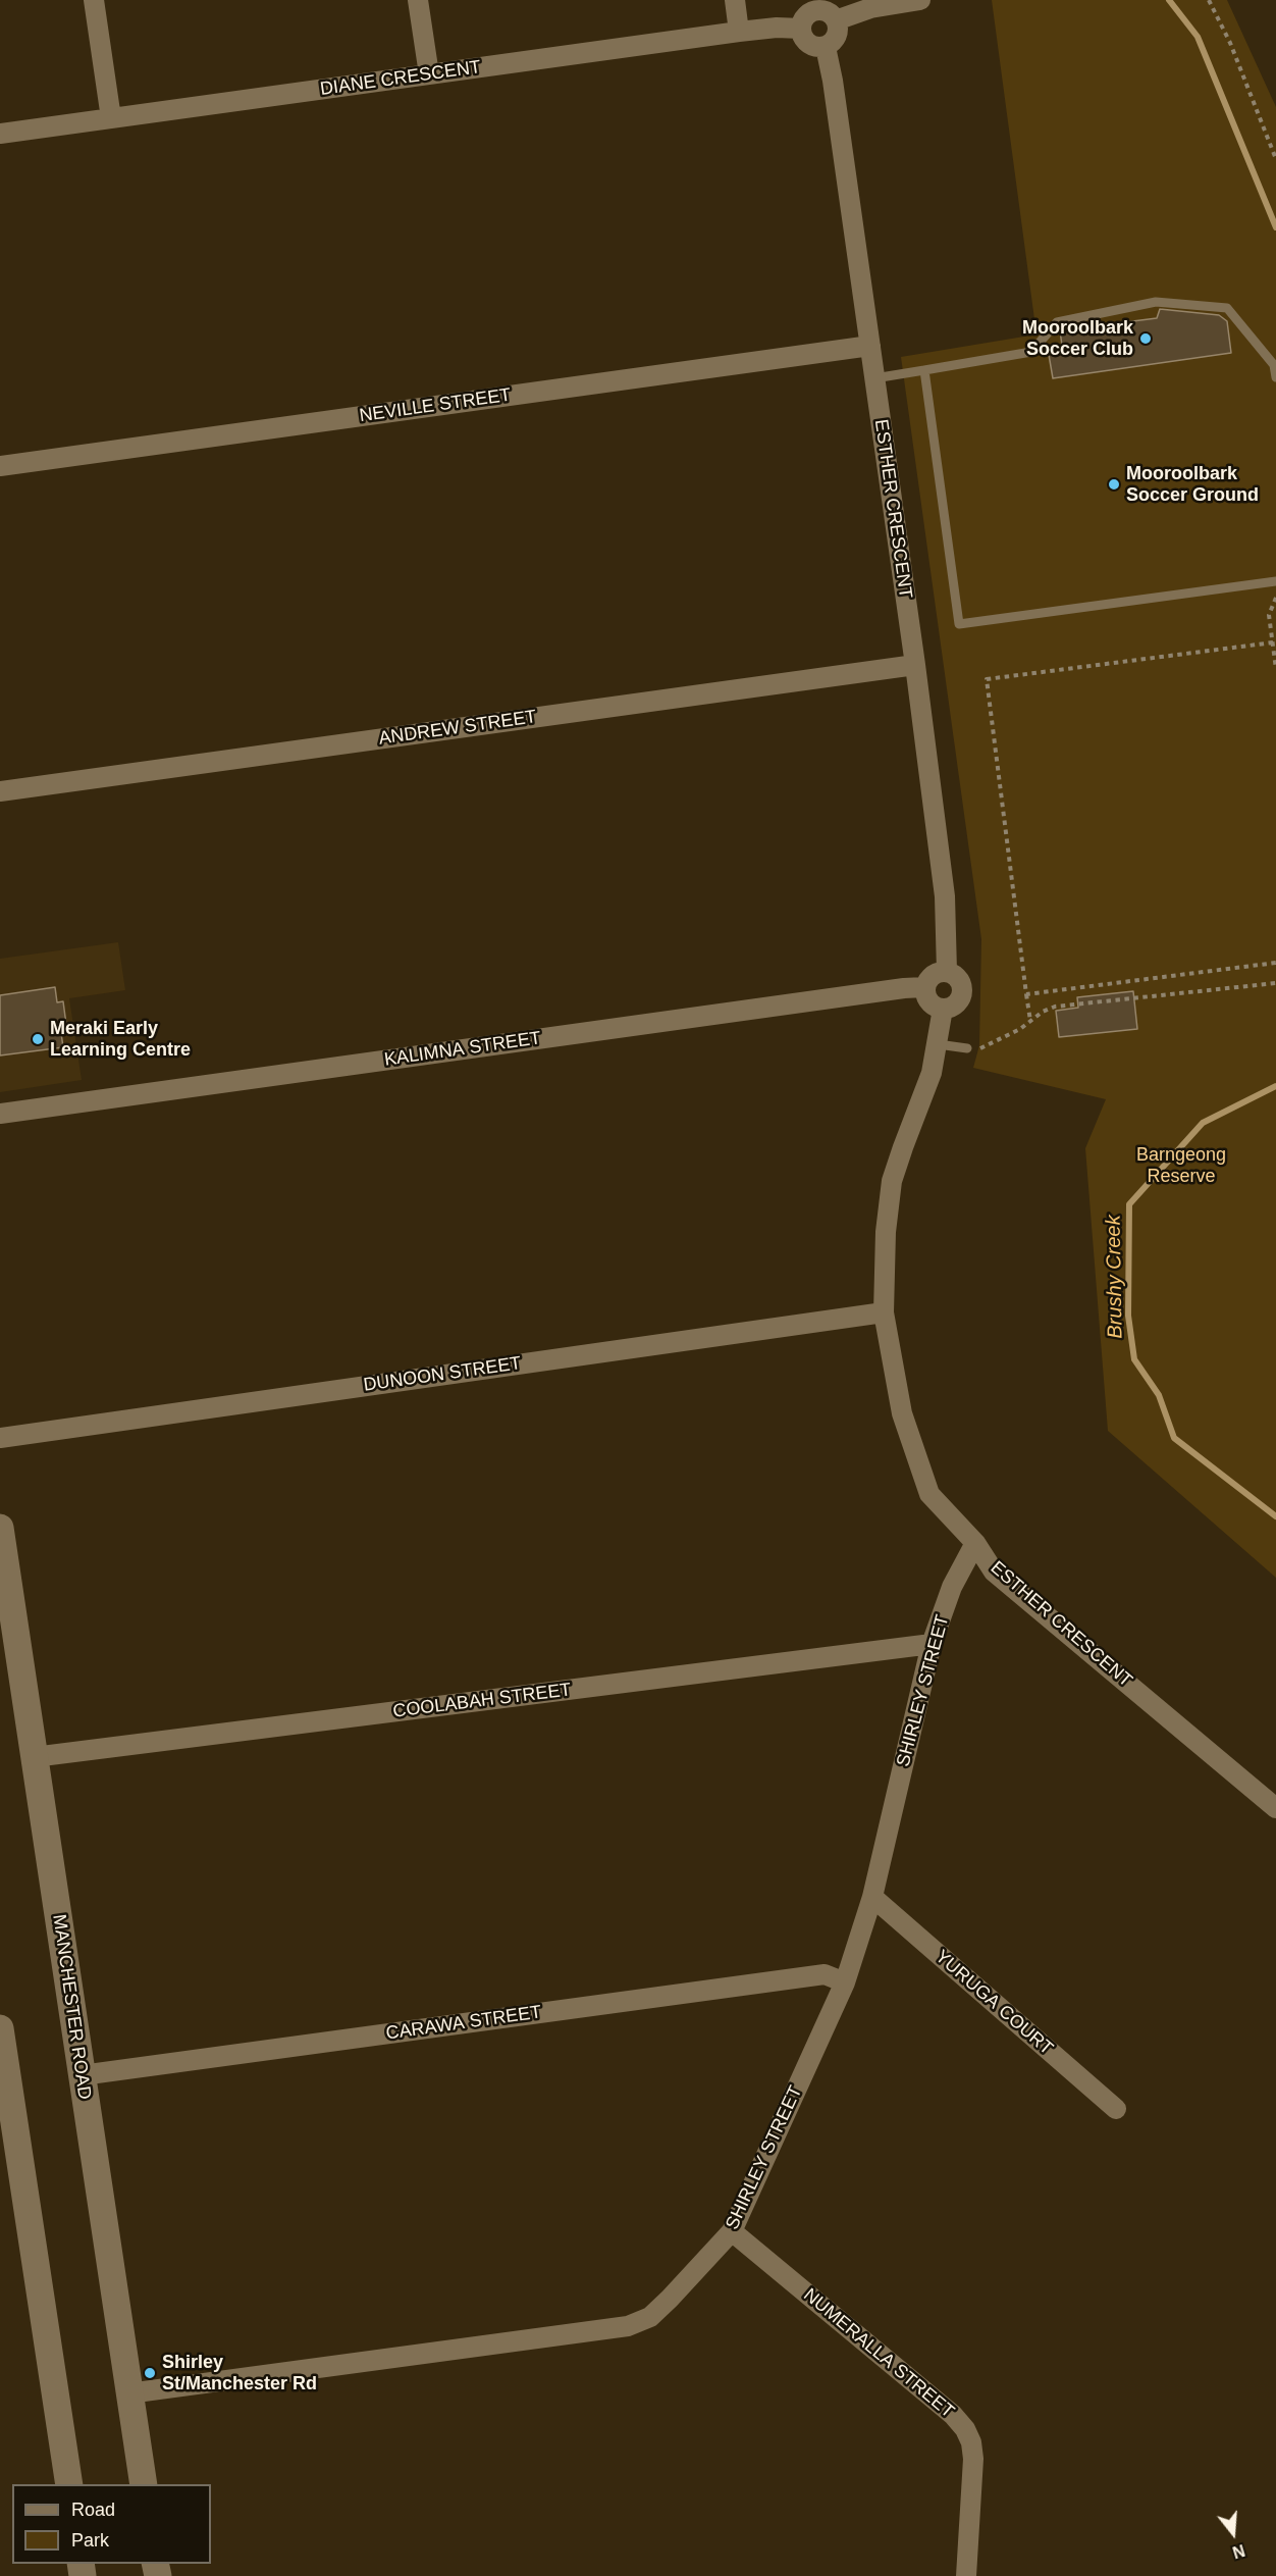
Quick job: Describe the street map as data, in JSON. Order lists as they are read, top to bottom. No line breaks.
{"streets":{"main road":["MANCHESTER ROAD"],"street":["DIANE CRESCENT","NEVILLE STREET","ESTHER CRESCENT","ANDREW STREET","KALIMNA STREET","DUNOON STREET","SHIRLEY STREET","COOLABAH STREET","YURUGA COURT","CARAWA STREET","NUMERALLA STREET"]},"crossings":[["DIANE CRESCENT","ESTHER CRESCENT"],["NEVILLE STREET","ESTHER CRESCENT"],["ESTHER CRESCENT","ANDREW STREET"],["ESTHER CRESCENT","KALIMNA STREET"],["ESTHER CRESCENT","DUNOON STREET"],["ESTHER CRESCENT","SHIRLEY STREET"],["SHIRLEY STREET","COOLABAH STREET"],["SHIRLEY STREET","YURUGA COURT"],["SHIRLEY STREET","MANCHESTER ROAD"],["SHIRLEY STREET","CARAWA STREET"],["SHIRLEY STREET","NUMERALLA STREET"],["COOLABAH STREET","MANCHESTER ROAD"],["MANCHESTER ROAD","CARAWA STREET"]],"water":["Brushy Creek"],"parks":["Barngeong Reserve"],"places":["Mooroolbark Soccer Club","Mooroolbark Soccer Ground","Meraki Early Learning Centre","Shirley St/Manchester Rd"],"legend":["Road","Park"],"north":"bottom"}
